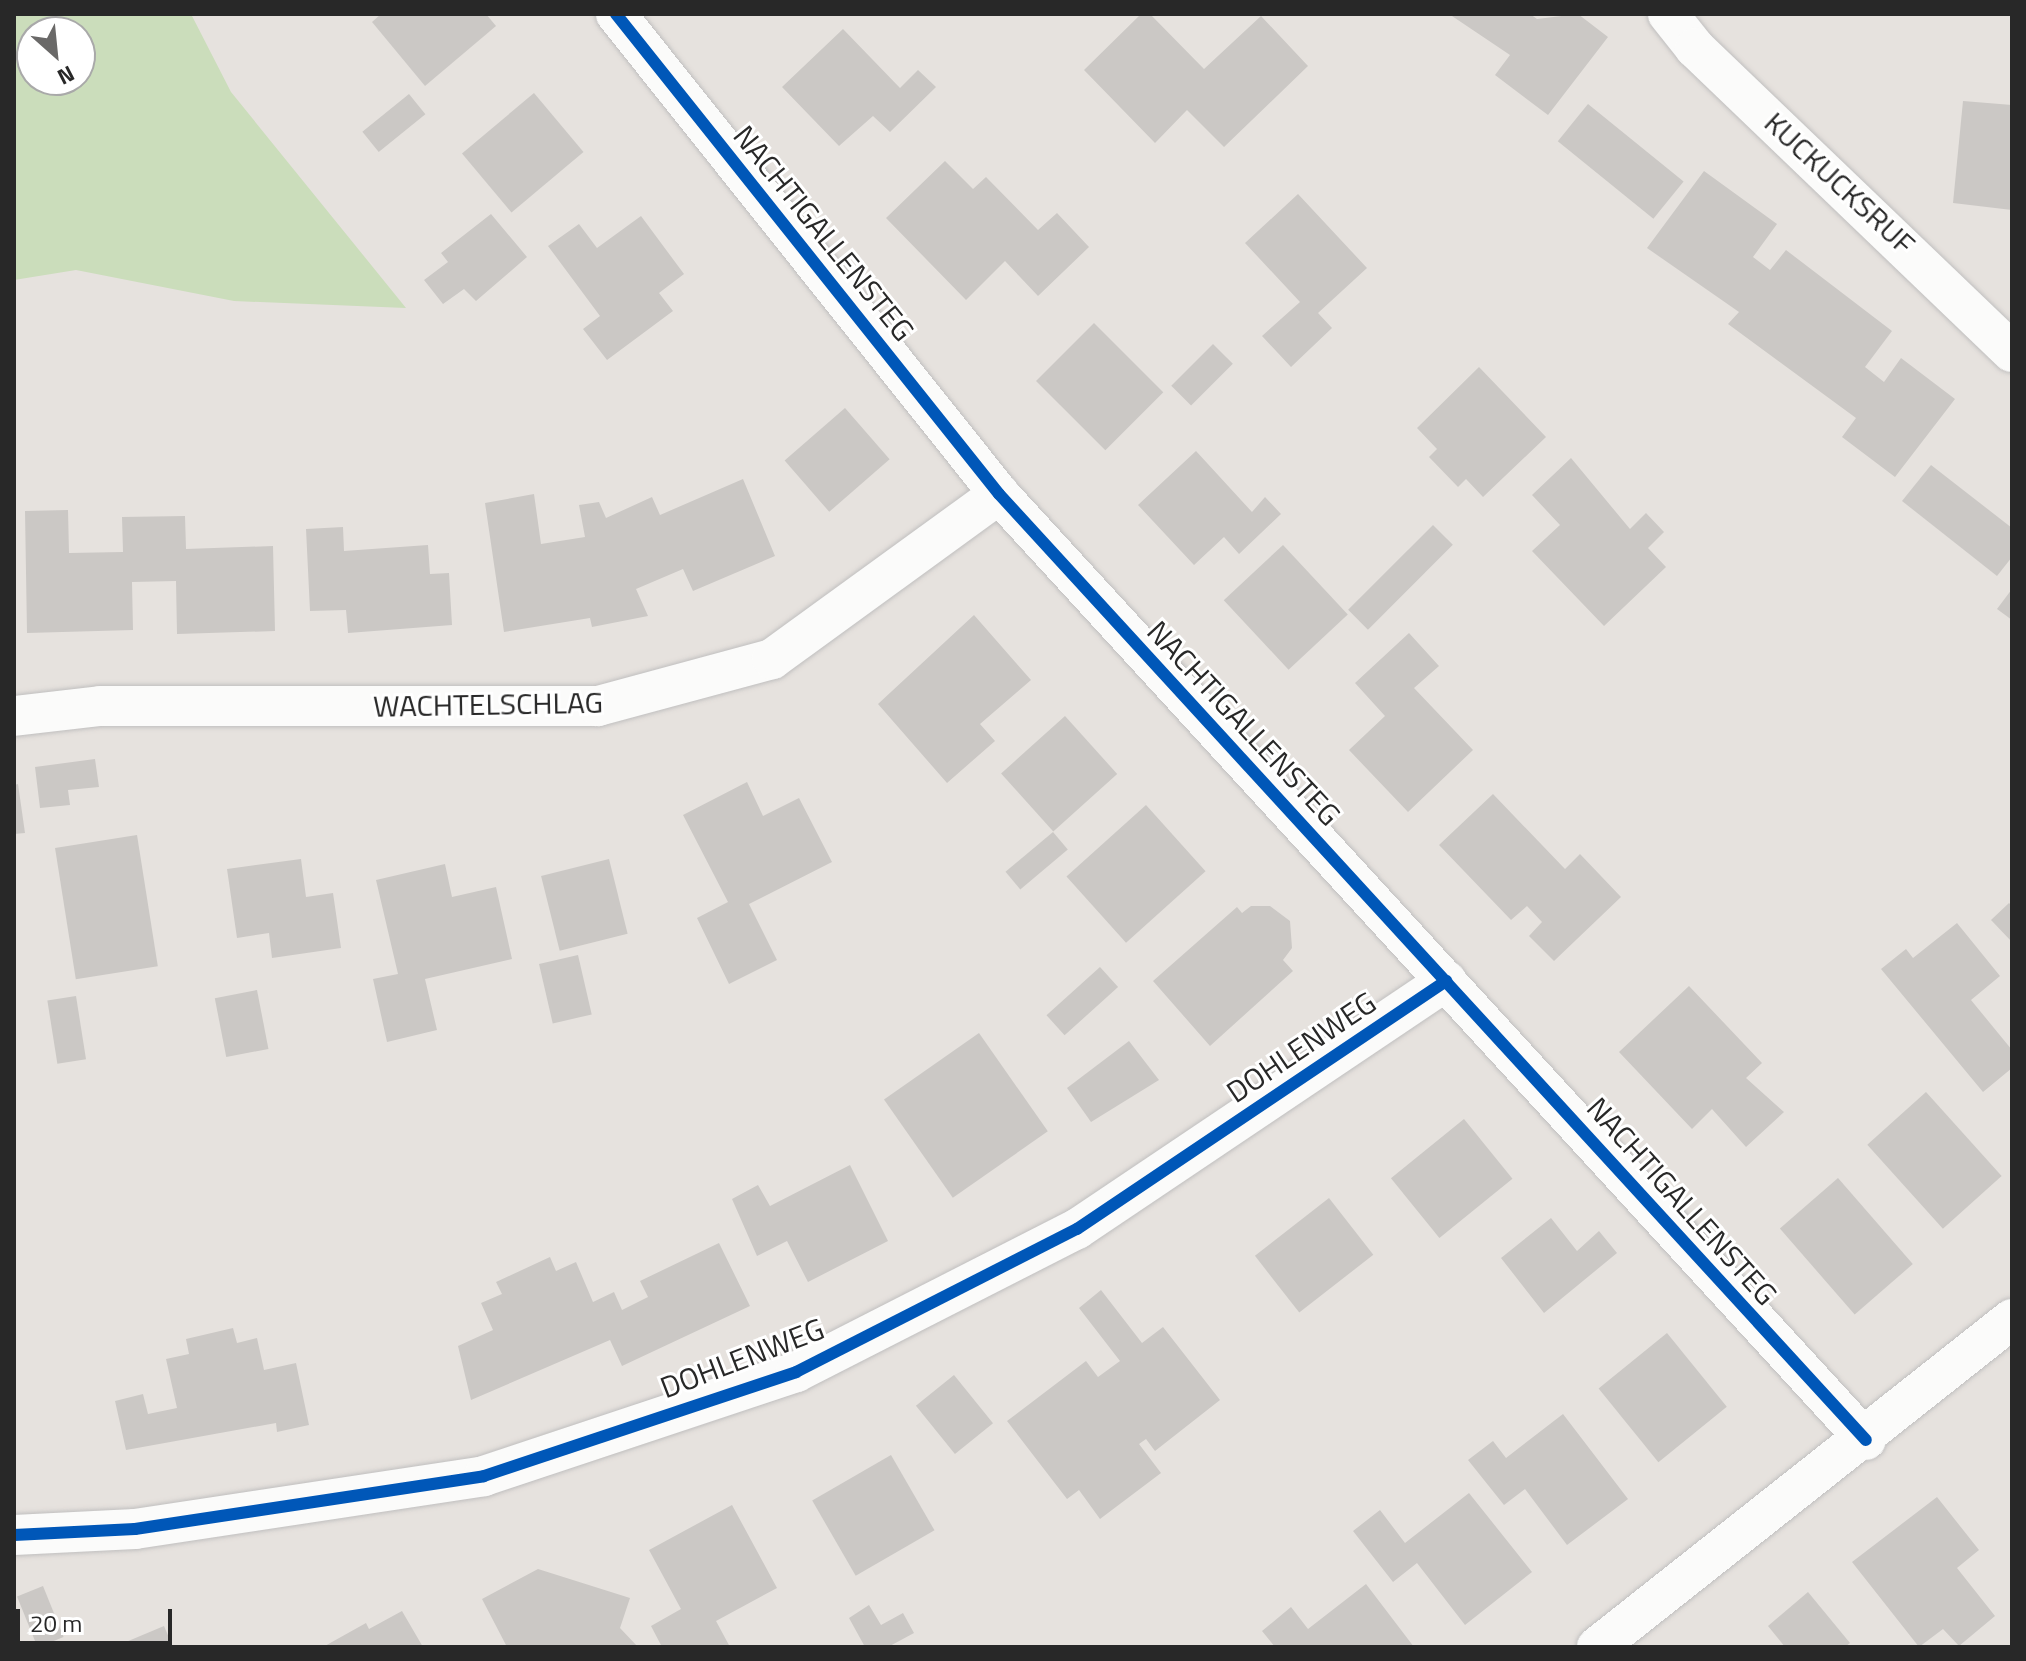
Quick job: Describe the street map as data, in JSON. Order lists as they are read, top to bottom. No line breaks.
{"streets":{"street":["KUCKUCKSRUF","NACHTIGALLENSTEG","WACHTELSCHLAG","DOHLENWEG"]},"crossings":[["NACHTIGALLENSTEG","WACHTELSCHLAG"],["NACHTIGALLENSTEG","DOHLENWEG"]],"scale_bar":"20 m","north":"bottom right"}
